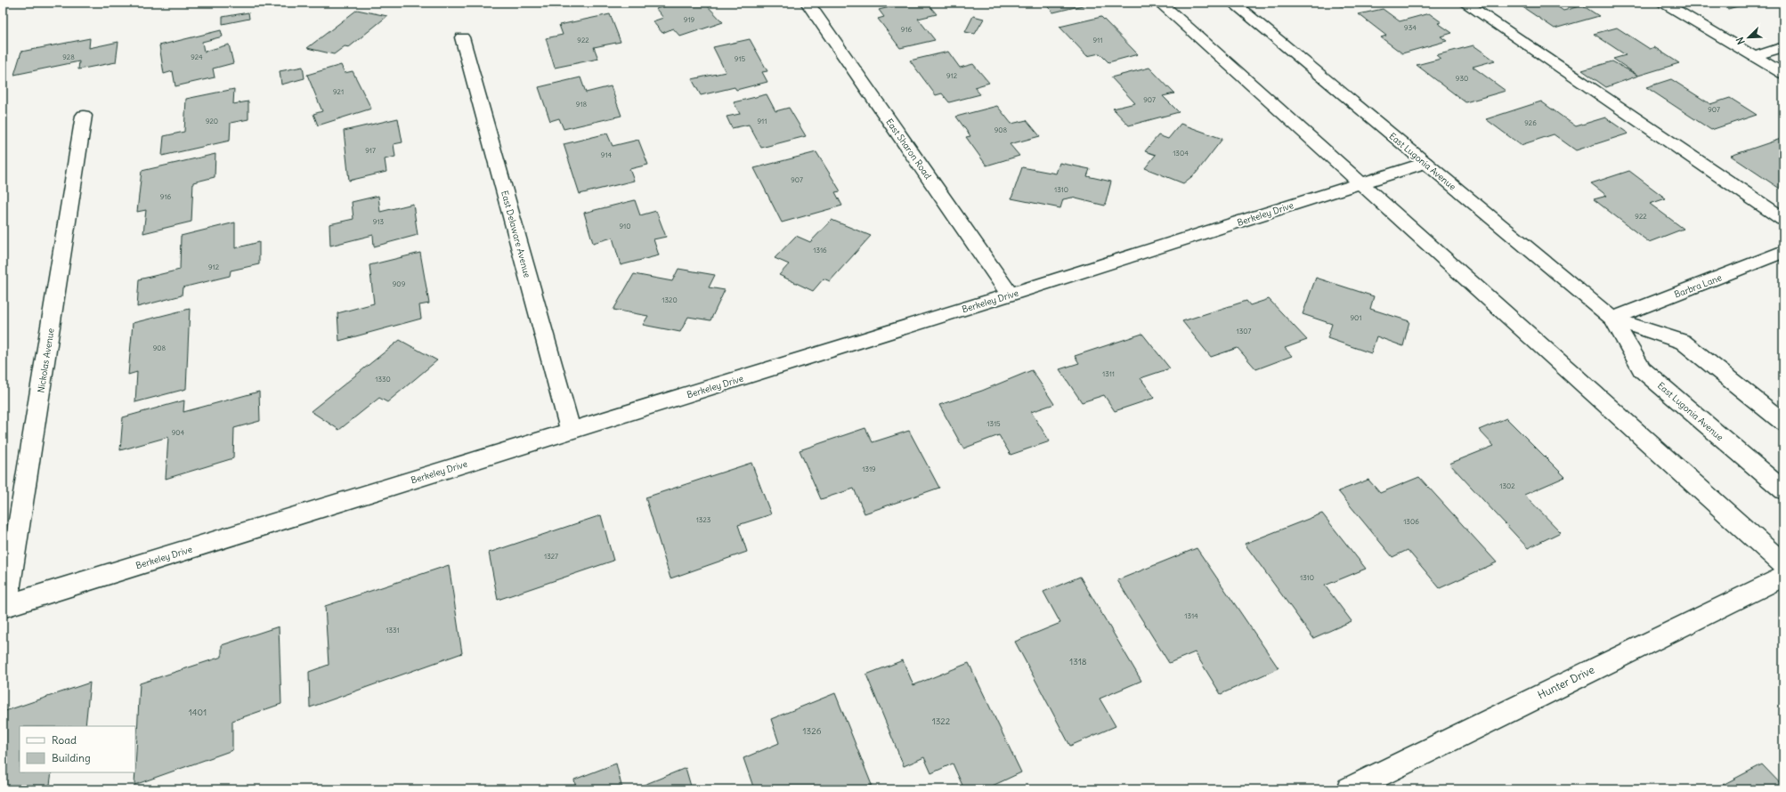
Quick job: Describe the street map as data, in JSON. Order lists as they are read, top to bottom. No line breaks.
{"streets":{"street":["East Sharon Road","East Lugonia Avenue","Berkeley Drive","East Delaware Avenue","Barbra Lane","Nickolas Avenue","Hunter Drive"]},"crossings":[["East Sharon Road","Berkeley Drive"],["East Lugonia Avenue","Berkeley Drive"],["East Lugonia Avenue","Barbra Lane"],["Berkeley Drive","East Delaware Avenue"],["Berkeley Drive","Nickolas Avenue"]],"house_numbers":["919","934","916","922","911","928","924","915","912","930","921","907","918","907","920","911","926","908","917","1304","914","907","1310","916","922","913","910","1316","912","909","1320","901","1307","908","1311","1330","1315","904","1319","1302","1323","1306","1327","1310","1314","1331","1318","1401","1322","1326"],"legend":["Road","Building"],"north":"bottom left"}
